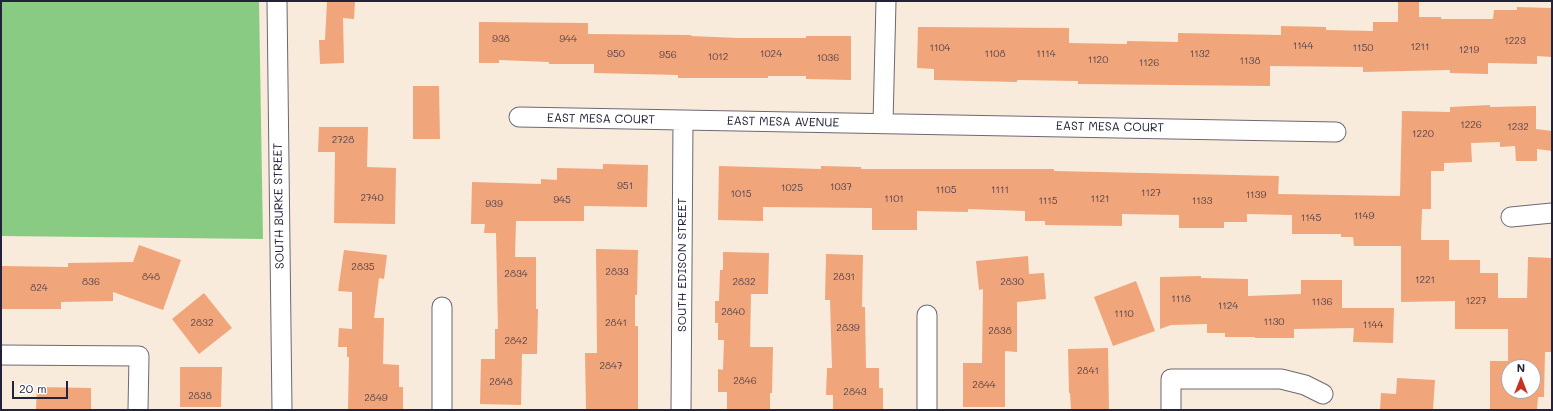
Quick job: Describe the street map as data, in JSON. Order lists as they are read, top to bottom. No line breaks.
{"streets":{"street":["EAST MESA COURT","EAST MESA AVENUE","SOUTH BURKE STREET","SOUTH EDISON STREET"]},"crossings":[["EAST MESA COURT","EAST MESA AVENUE"],["EAST MESA COURT","SOUTH EDISON STREET"],["EAST MESA AVENUE","SOUTH EDISON STREET"]],"house_numbers":["938","944","1223","1144","1211","1104","1150","1219","950","1024","1108","1114","1132","956","1012","1036","1120","1138","1126","1226","1232","1220","2728","951","1037","1025","1105","1111","1127","1015","1139","2740","1101","1121","945","1115","1133","939","1149","1145","2835","2833","2834","848","2831","1221","836","2832","2830","824","1118","1227","1136","1124","2840","1110","1130","2832","2841","1144","2839","2838","2842","2847","2841","2846","2848","2844","2843","2838","2849"],"scale_bar":"20 m","north":"top"}
